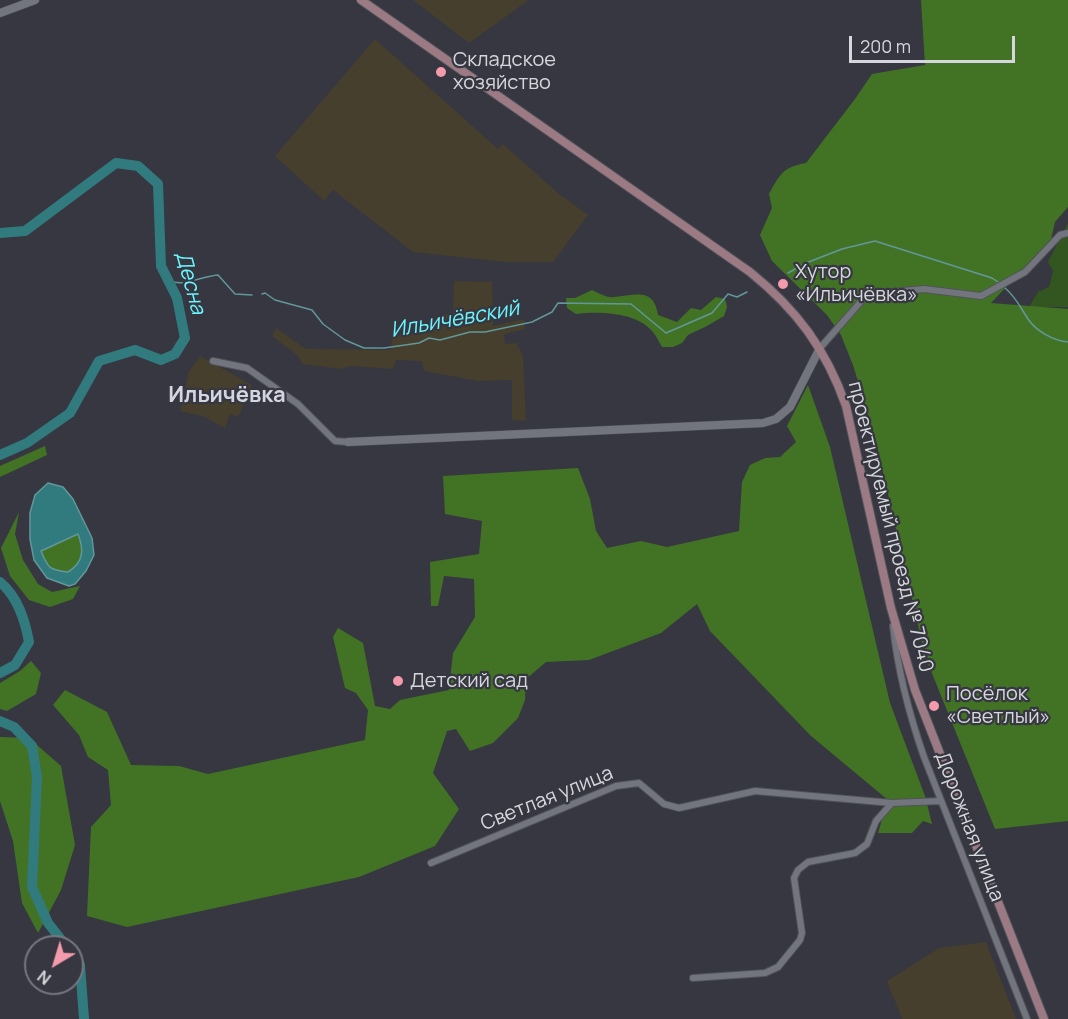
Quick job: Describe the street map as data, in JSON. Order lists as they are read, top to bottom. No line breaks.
{"streets":{"main road":["проектируемый проезд № 7040"],"street":["Светлая улица","Дорожная улица"]},"crossings":[["проектируемый проезд № 7040","Дорожная улица"],["Светлая улица","Дорожная улица"]],"districts":["Ильичёвка"],"water":["Десна","Ильичёвский"],"places":["Складское хозяйство","Хутор «Ильичёвка»","Детский сад","Посёлок «Светлый»"],"scale_bar":"200 m","north":"bottom left"}
